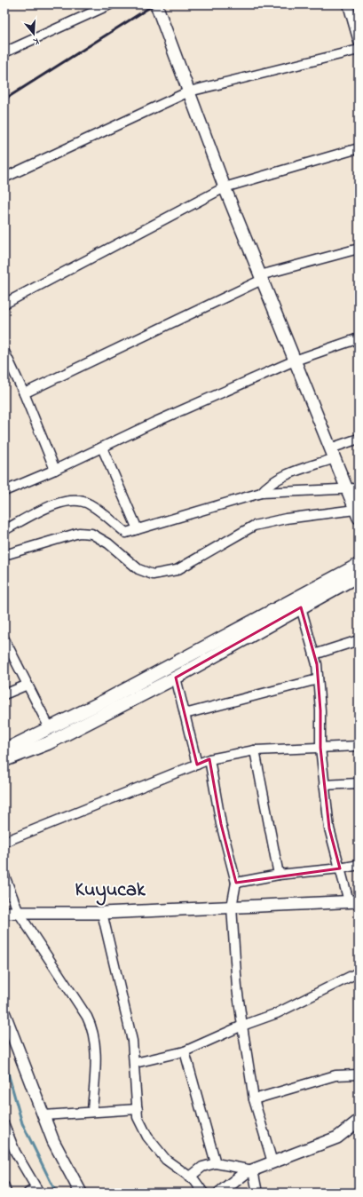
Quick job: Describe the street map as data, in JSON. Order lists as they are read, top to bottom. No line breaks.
{"districts":["Kuyucak"],"north":"bottom"}
